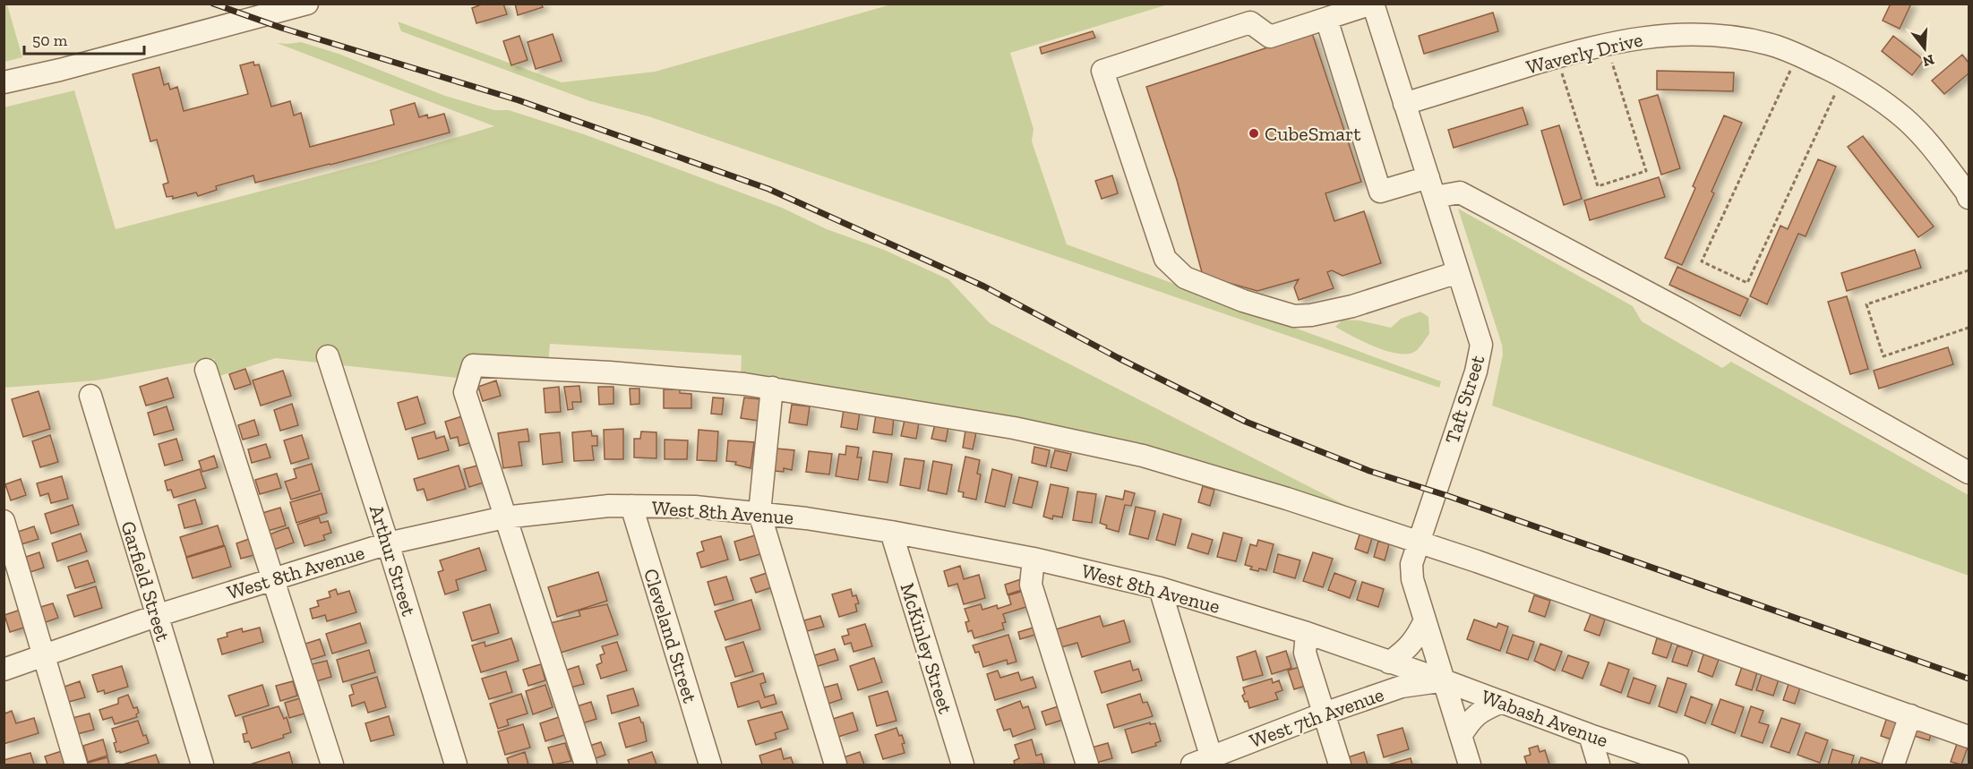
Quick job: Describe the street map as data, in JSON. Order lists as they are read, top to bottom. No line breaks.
{"streets":{"street":["Waverly Drive","Taft Street","West 8th Avenue","Arthur Street","Garfield Street","Cleveland Street","McKinley Street","West 7th Avenue","Wabash Avenue"]},"crossings":[["Waverly Drive","Taft Street"],["Taft Street","West 8th Avenue"],["Taft Street","West 7th Avenue"],["Taft Street","Wabash Avenue"],["West 8th Avenue","Arthur Street"],["West 8th Avenue","Garfield Street"],["West 8th Avenue","Cleveland Street"],["West 8th Avenue","McKinley Street"],["West 8th Avenue","West 7th Avenue"],["West 8th Avenue","Wabash Avenue"],["West 7th Avenue","Wabash Avenue"]],"places":["CubeSmart"],"scale_bar":"50 m","north":"bottom"}
